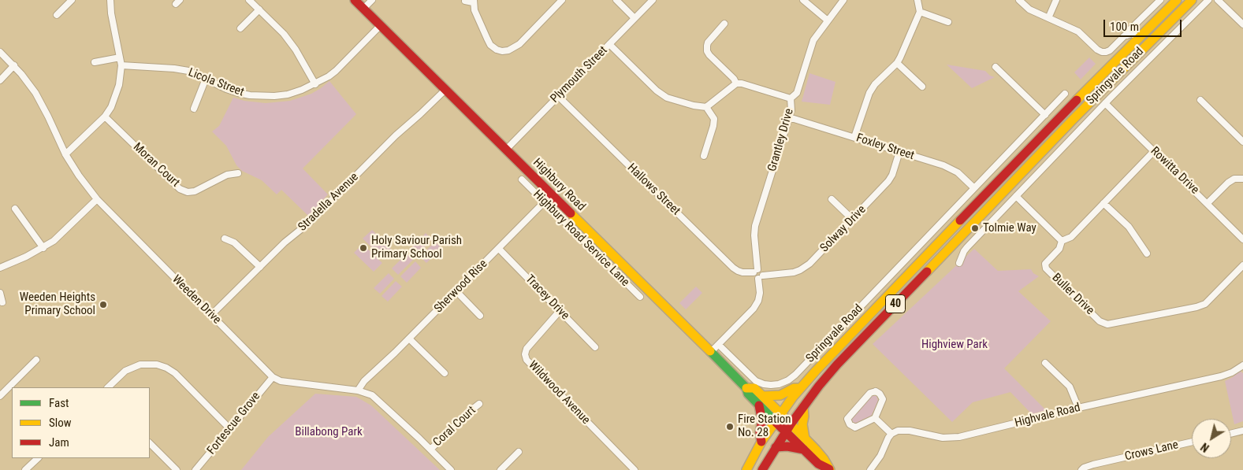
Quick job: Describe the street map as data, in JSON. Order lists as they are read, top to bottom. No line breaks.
{"streets":{"main road":["Springvale Road","Highbury Road","40"],"street":["Plymouth Street","Licola Street","Grantley Drive","Foxley Street","Moran Court","Rowitta Drive","Hallows Street","Stradella Avenue","Solway Drive","Highbury Road Service Lane","Sherwood Rise","Buller Drive","Tracey Drive","Weeden Drive","Wildwood Avenue","Highvale Road","Fortescue Grove","Coral Court","Crows Lane"]},"crossings":[["Plymouth Street","Highbury Road"],["Plymouth Street","Hallows Street"],["Springvale Road","Foxley Street"],["Springvale Road","Rowitta Drive"],["Springvale Road","Highbury Road"],["Licola Street","Highbury Road"],["Grantley Drive","Foxley Street"],["Grantley Drive","Hallows Street"],["Foxley Street","Solway Drive"],["Rowitta Drive","Buller Drive"],["Highbury Road","Stradella Avenue"],["Highbury Road","Sherwood Rise"],["Stradella Avenue","Weeden Drive"],["Highbury Road Service Lane","Sherwood Rise"],["Sherwood Rise","Tracey Drive"],["Sherwood Rise","Weeden Drive"],["Tracey Drive","Wildwood Avenue"],["Weeden Drive","Fortescue Grove"],["Weeden Drive","Coral Court"]],"parks":["Highview Park","Billabong Park"],"places":["Tolmie Way","Holy Saviour Parish Primary School","Weeden Heights Primary School","Fire Station No. 28"],"legend":["Fast","Slow","Jam"],"scale_bar":"100 m","north":"bottom left"}
